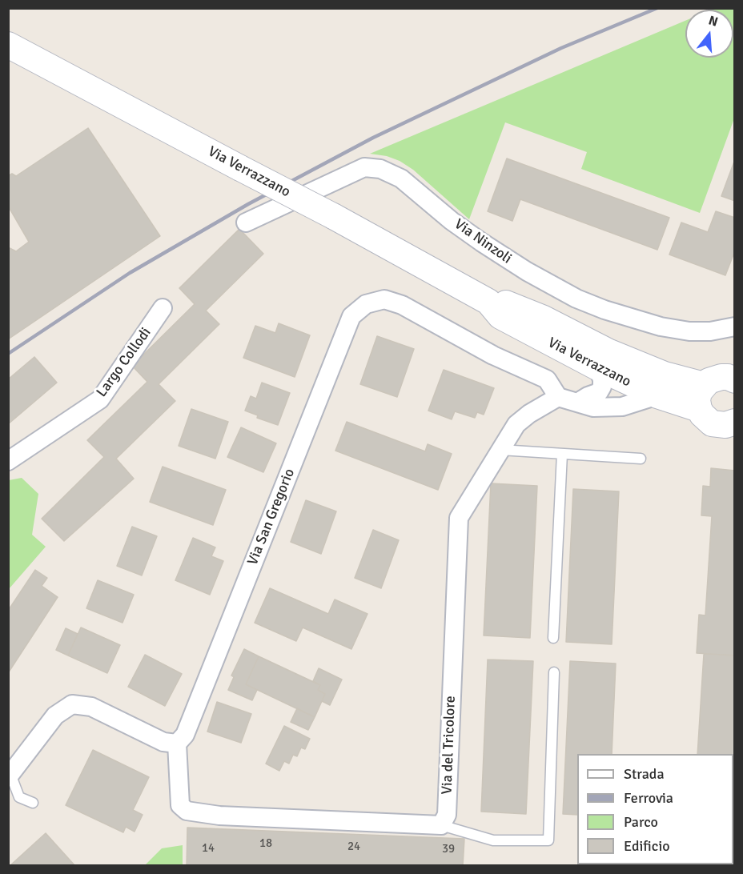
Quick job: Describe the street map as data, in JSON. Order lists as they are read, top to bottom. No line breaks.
{"streets":{"main road":["Via Verrazzano"],"street":["Via Ninzoli","Largo Collodi","Via San Gregorio","Via del Tricolore"]},"crossings":[["Via San Gregorio","Via del Tricolore"]],"house_numbers":["18","24","14","39"],"legend":["Strada","Ferrovia","Parco","Edificio"],"north":"top"}
